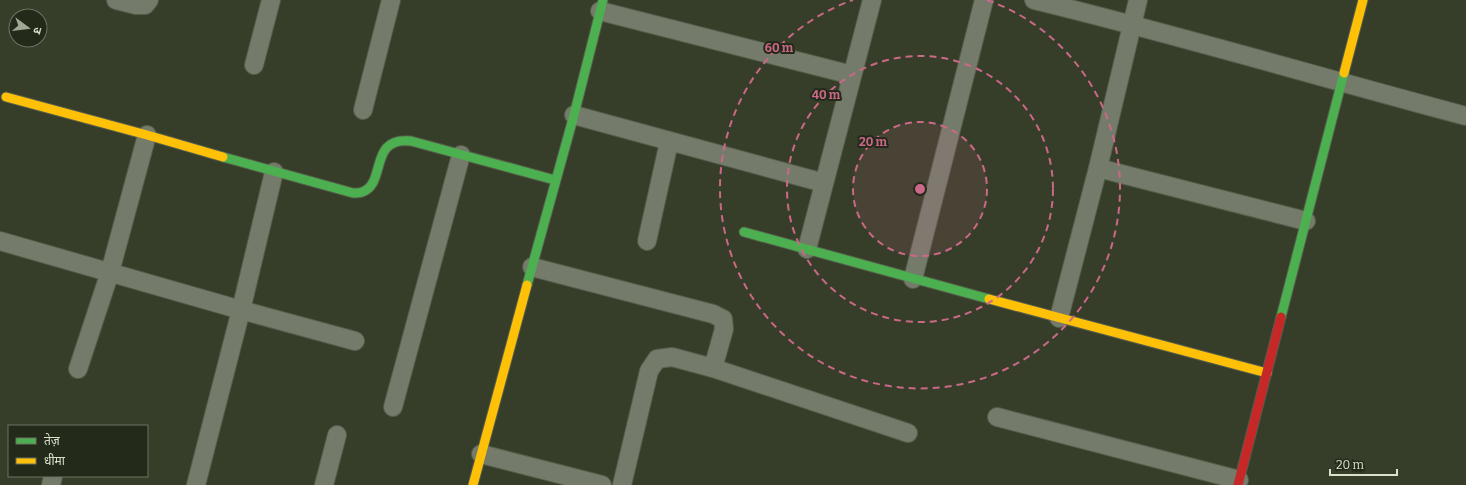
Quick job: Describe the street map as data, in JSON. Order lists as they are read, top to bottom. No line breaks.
{"legend":["तेज़","धीमा"],"scale_bar":"20 m","north":"right","rings":["60 m","40 m","20 m"]}
